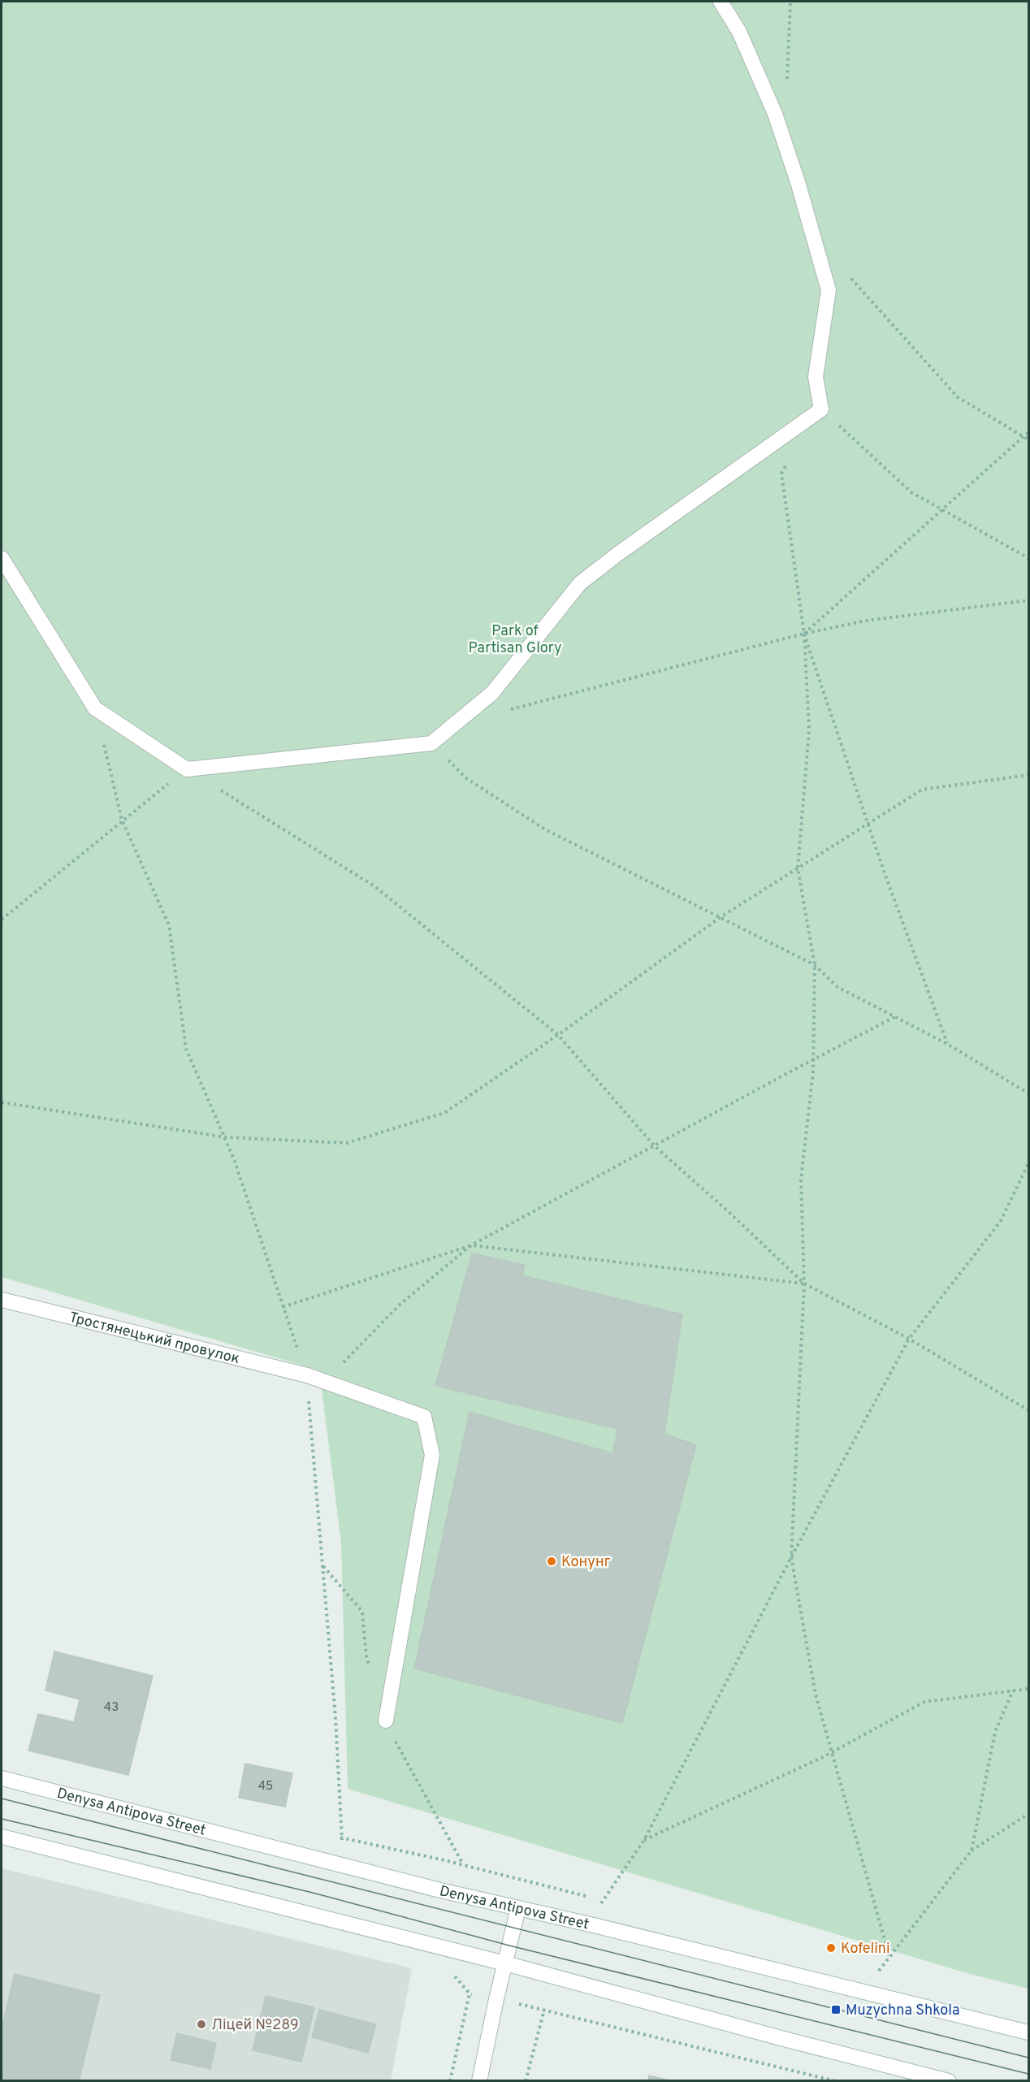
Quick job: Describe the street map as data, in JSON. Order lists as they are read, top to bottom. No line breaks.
{"streets":{"street":["Тростянецький провулок","Denysa Antipova Street"]},"parks":["Park of Partisan Glory"],"places":{"other":["Конунг","Kofelini","Ліцей №289"],"transit":["Muzychna Shkola"]},"house_numbers":["43","45"]}
